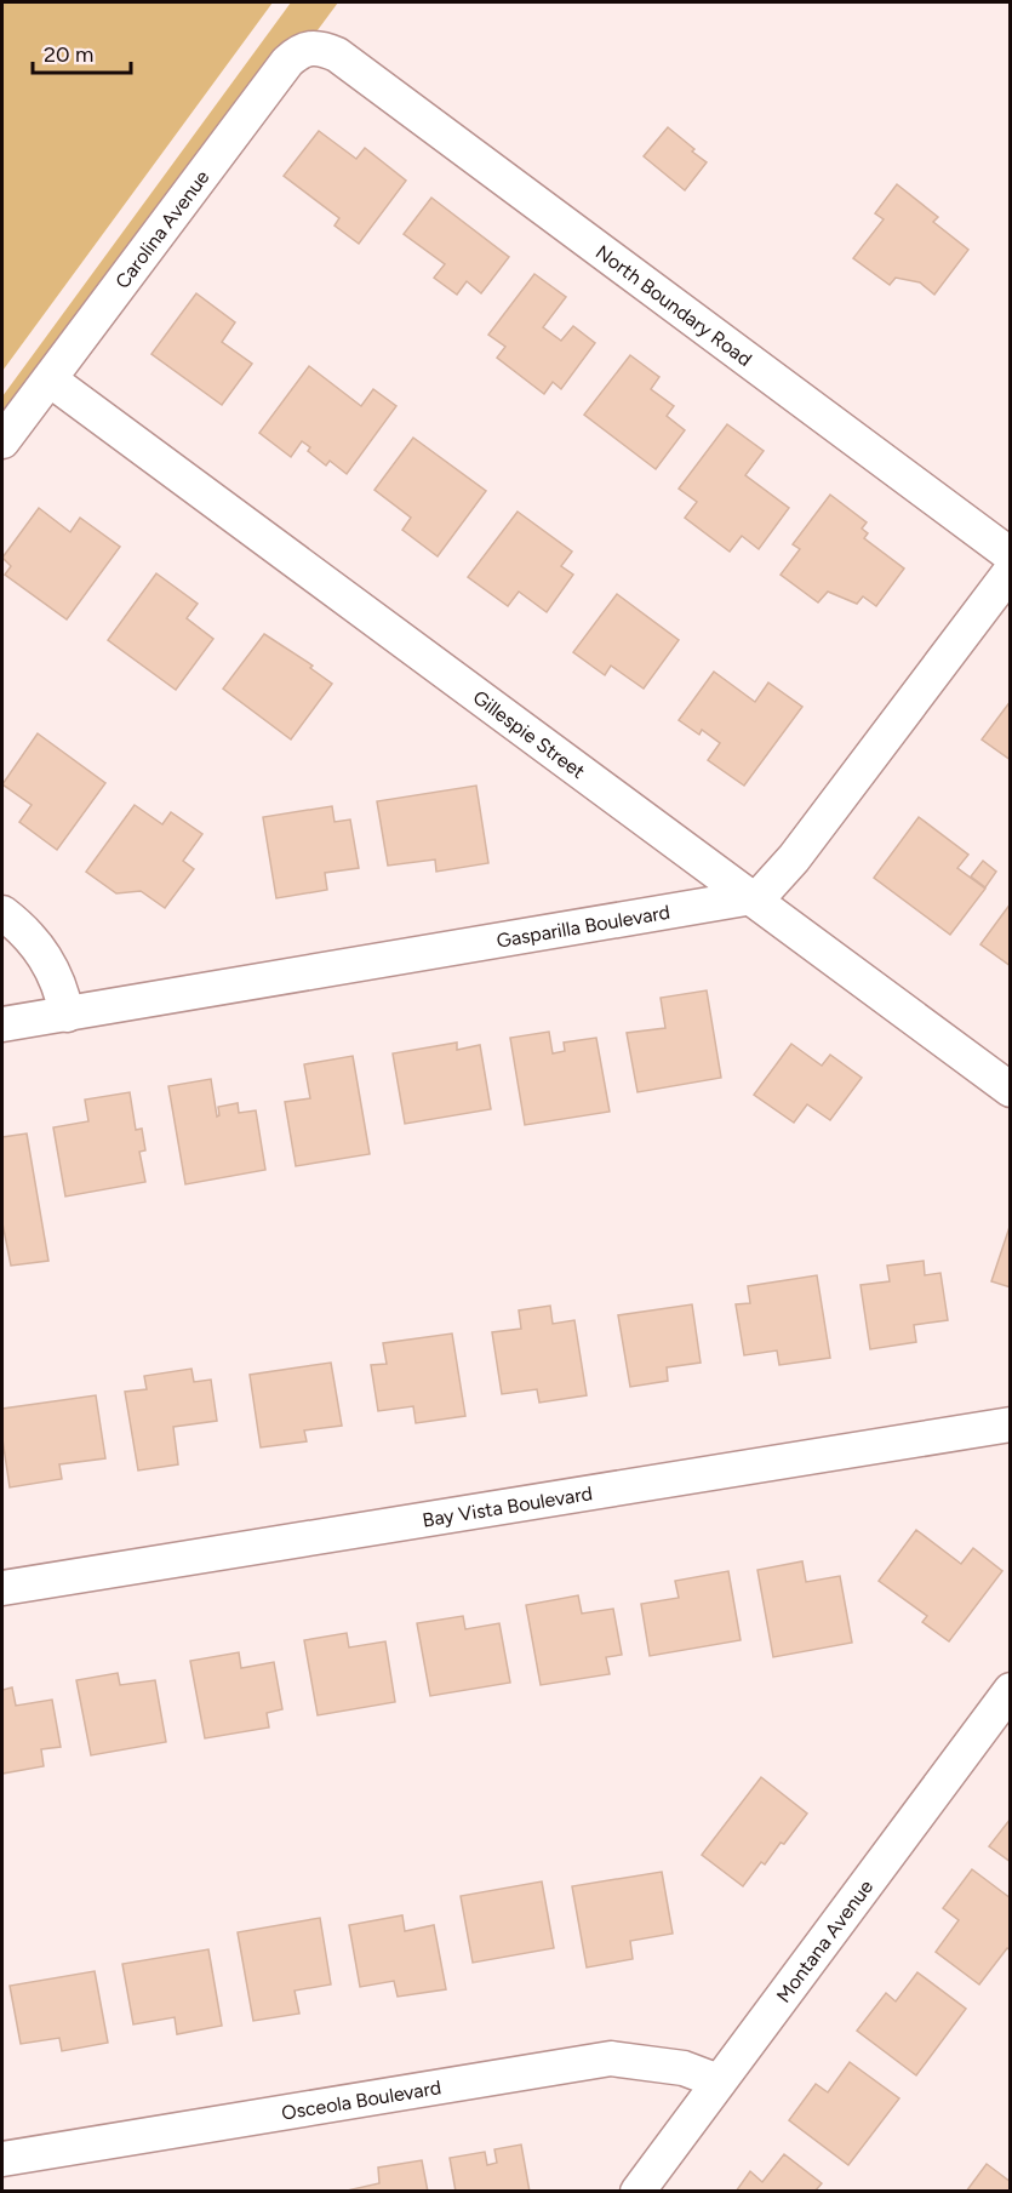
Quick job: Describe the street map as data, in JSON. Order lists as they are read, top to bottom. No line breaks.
{"streets":{"street":["Carolina Avenue","North Boundary Road","Gillespie Street","Gasparilla Boulevard","Bay Vista Boulevard","Montana Avenue","Osceola Boulevard"]},"crossings":[["Carolina Avenue","North Boundary Road"],["Carolina Avenue","Gillespie Street"],["Gillespie Street","Gasparilla Boulevard"],["Montana Avenue","Osceola Boulevard"]],"scale_bar":"20 m"}
